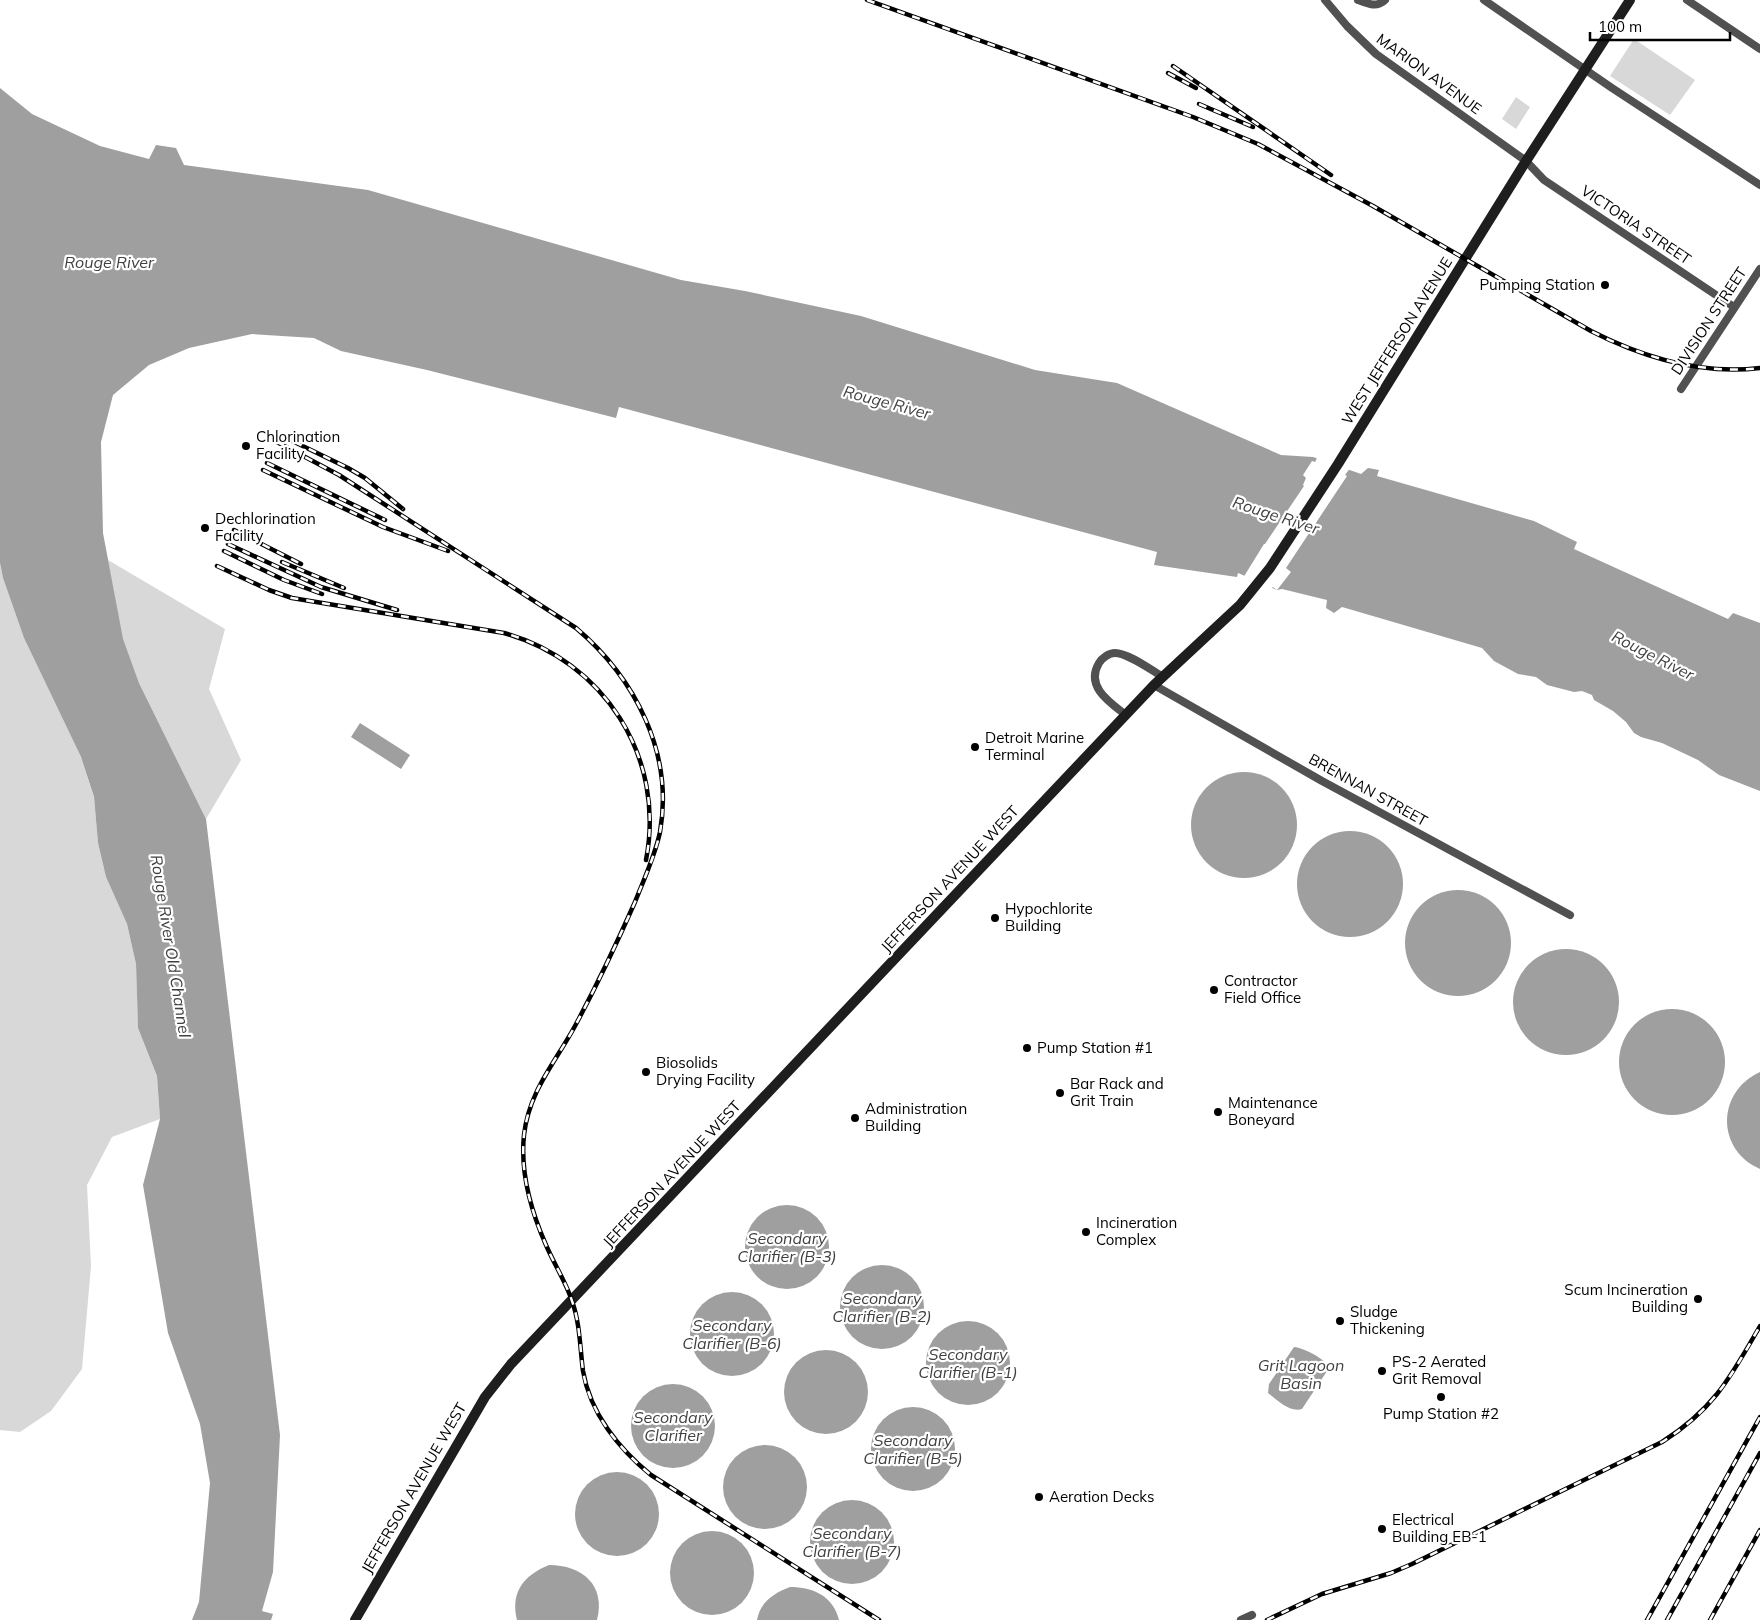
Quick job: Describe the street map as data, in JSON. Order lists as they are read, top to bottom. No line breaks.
{"streets":{"main road":["WEST JEFFERSON AVENUE","JEFFERSON AVENUE WEST"],"street":["MARION AVENUE","VICTORIA STREET","DIVISION STREET","BRENNAN STREET"]},"crossings":[["MARION AVENUE","VICTORIA STREET"],["MARION AVENUE","WEST JEFFERSON AVENUE"],["VICTORIA STREET","DIVISION STREET"],["VICTORIA STREET","WEST JEFFERSON AVENUE"],["WEST JEFFERSON AVENUE","JEFFERSON AVENUE WEST"],["BRENNAN STREET","JEFFERSON AVENUE WEST"]],"water":["Rouge River","Rouge River Old Channel","Secondary Clarifier (B-3)","Secondary Clarifier (B-2)","Secondary Clarifier (B-6)","Secondary Clarifier (B-1)","Grit Lagoon Basin","Secondary Clarifier","Secondary Clarifier (B-5)","Secondary Clarifier (B-7)"],"places":["Pumping Station","Chlorination Facility","Dechlorination Facility","Detroit Marine Terminal","Hypochlorite Building","Contractor Field Office","Pump Station #1","Biosolids Drying Facility","Bar Rack and Grit Train","Maintenance Boneyard","Administration Building","Incineration Complex","Scum Incineration Building","Sludge Thickening","PS-2 Aerated Grit Removal","Pump Station #2","Aeration Decks","Electrical Building EB-1"],"scale_bar":"100 m"}
